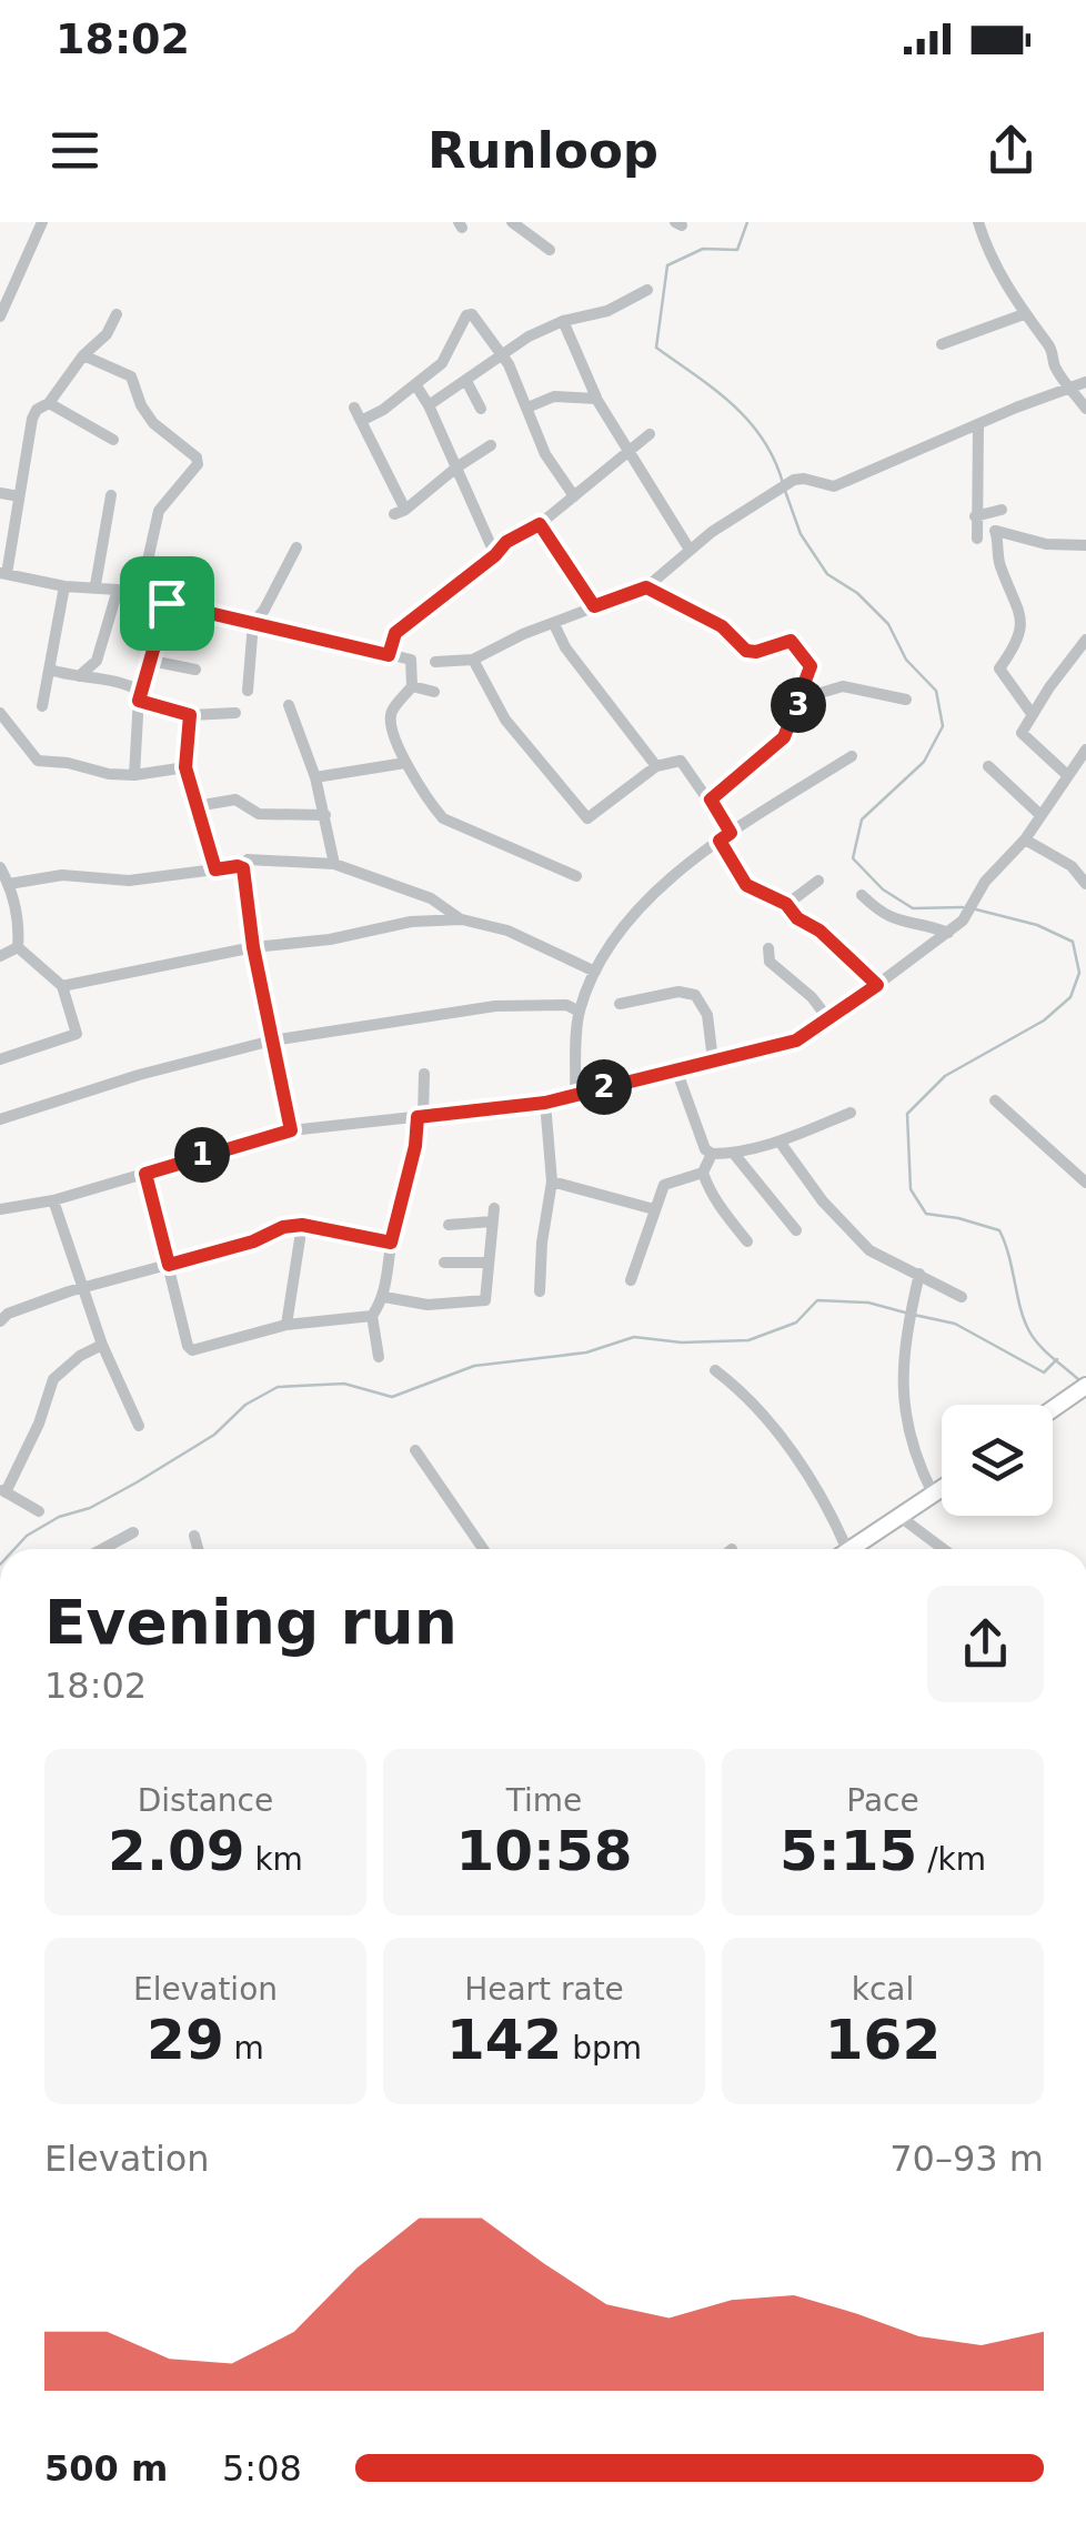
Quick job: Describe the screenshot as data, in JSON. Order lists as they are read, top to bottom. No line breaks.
{"page":{"status":"18:02","header":"Runloop","pins":["3","2","1"],"heading":["Evening run","18:02"],"stats":[["Distance","2.09 km"],["Time","10:58"],["Pace","5:15 /km"],["Elevation","29 m"],["Heart rate","142 bpm"],["kcal","162"]],"chart":["Elevation","70–93 m"],"list":[{"name":"500 m","note":"5:08"}]}}
